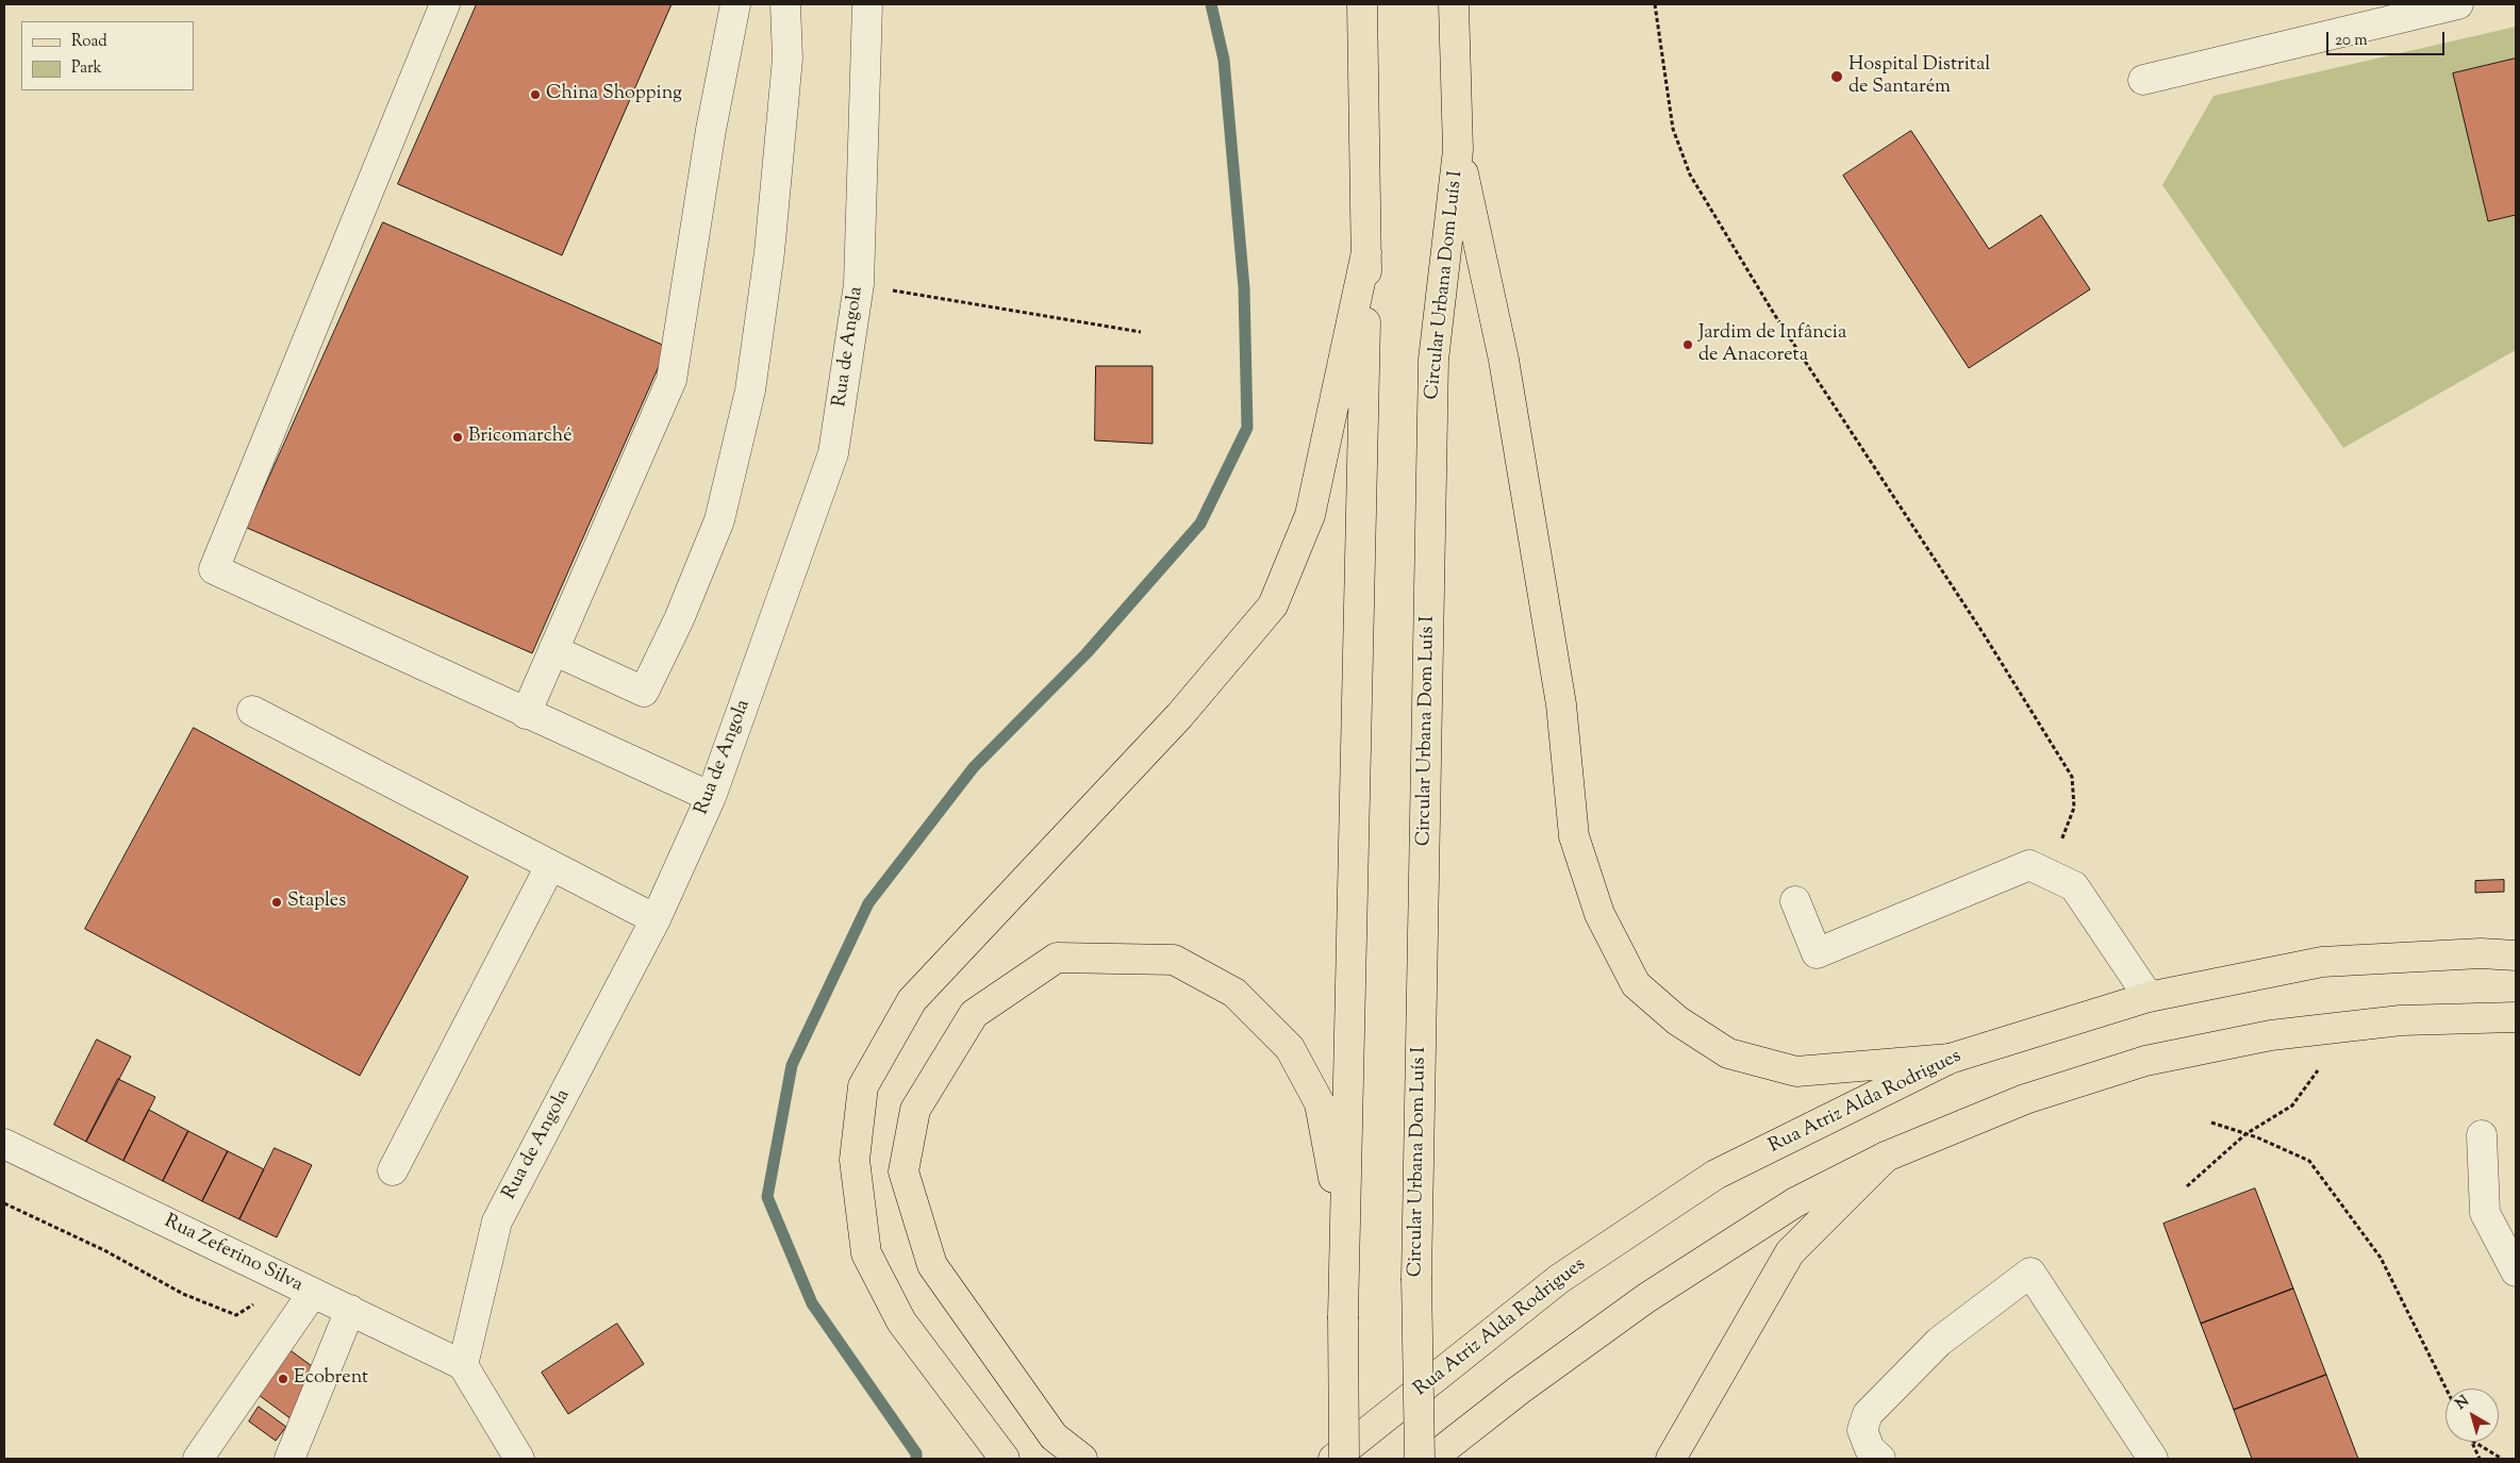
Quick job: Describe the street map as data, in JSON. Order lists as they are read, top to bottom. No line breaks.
{"streets":{"main road":["Circular Urbana Dom Luís I","Rua Atriz Alda Rodrigues"],"street":["Rua de Angola","Rua Zeferino Silva"]},"crossings":[["Rua de Angola","Rua Zeferino Silva"]],"places":["Hospital Distrital de Santarém","China Shopping","Jardim de Infância de Anacoreta","Bricomarché","Staples","Ecobrent"],"legend":["Road","Park"],"scale_bar":"20 m","north":"top left"}
